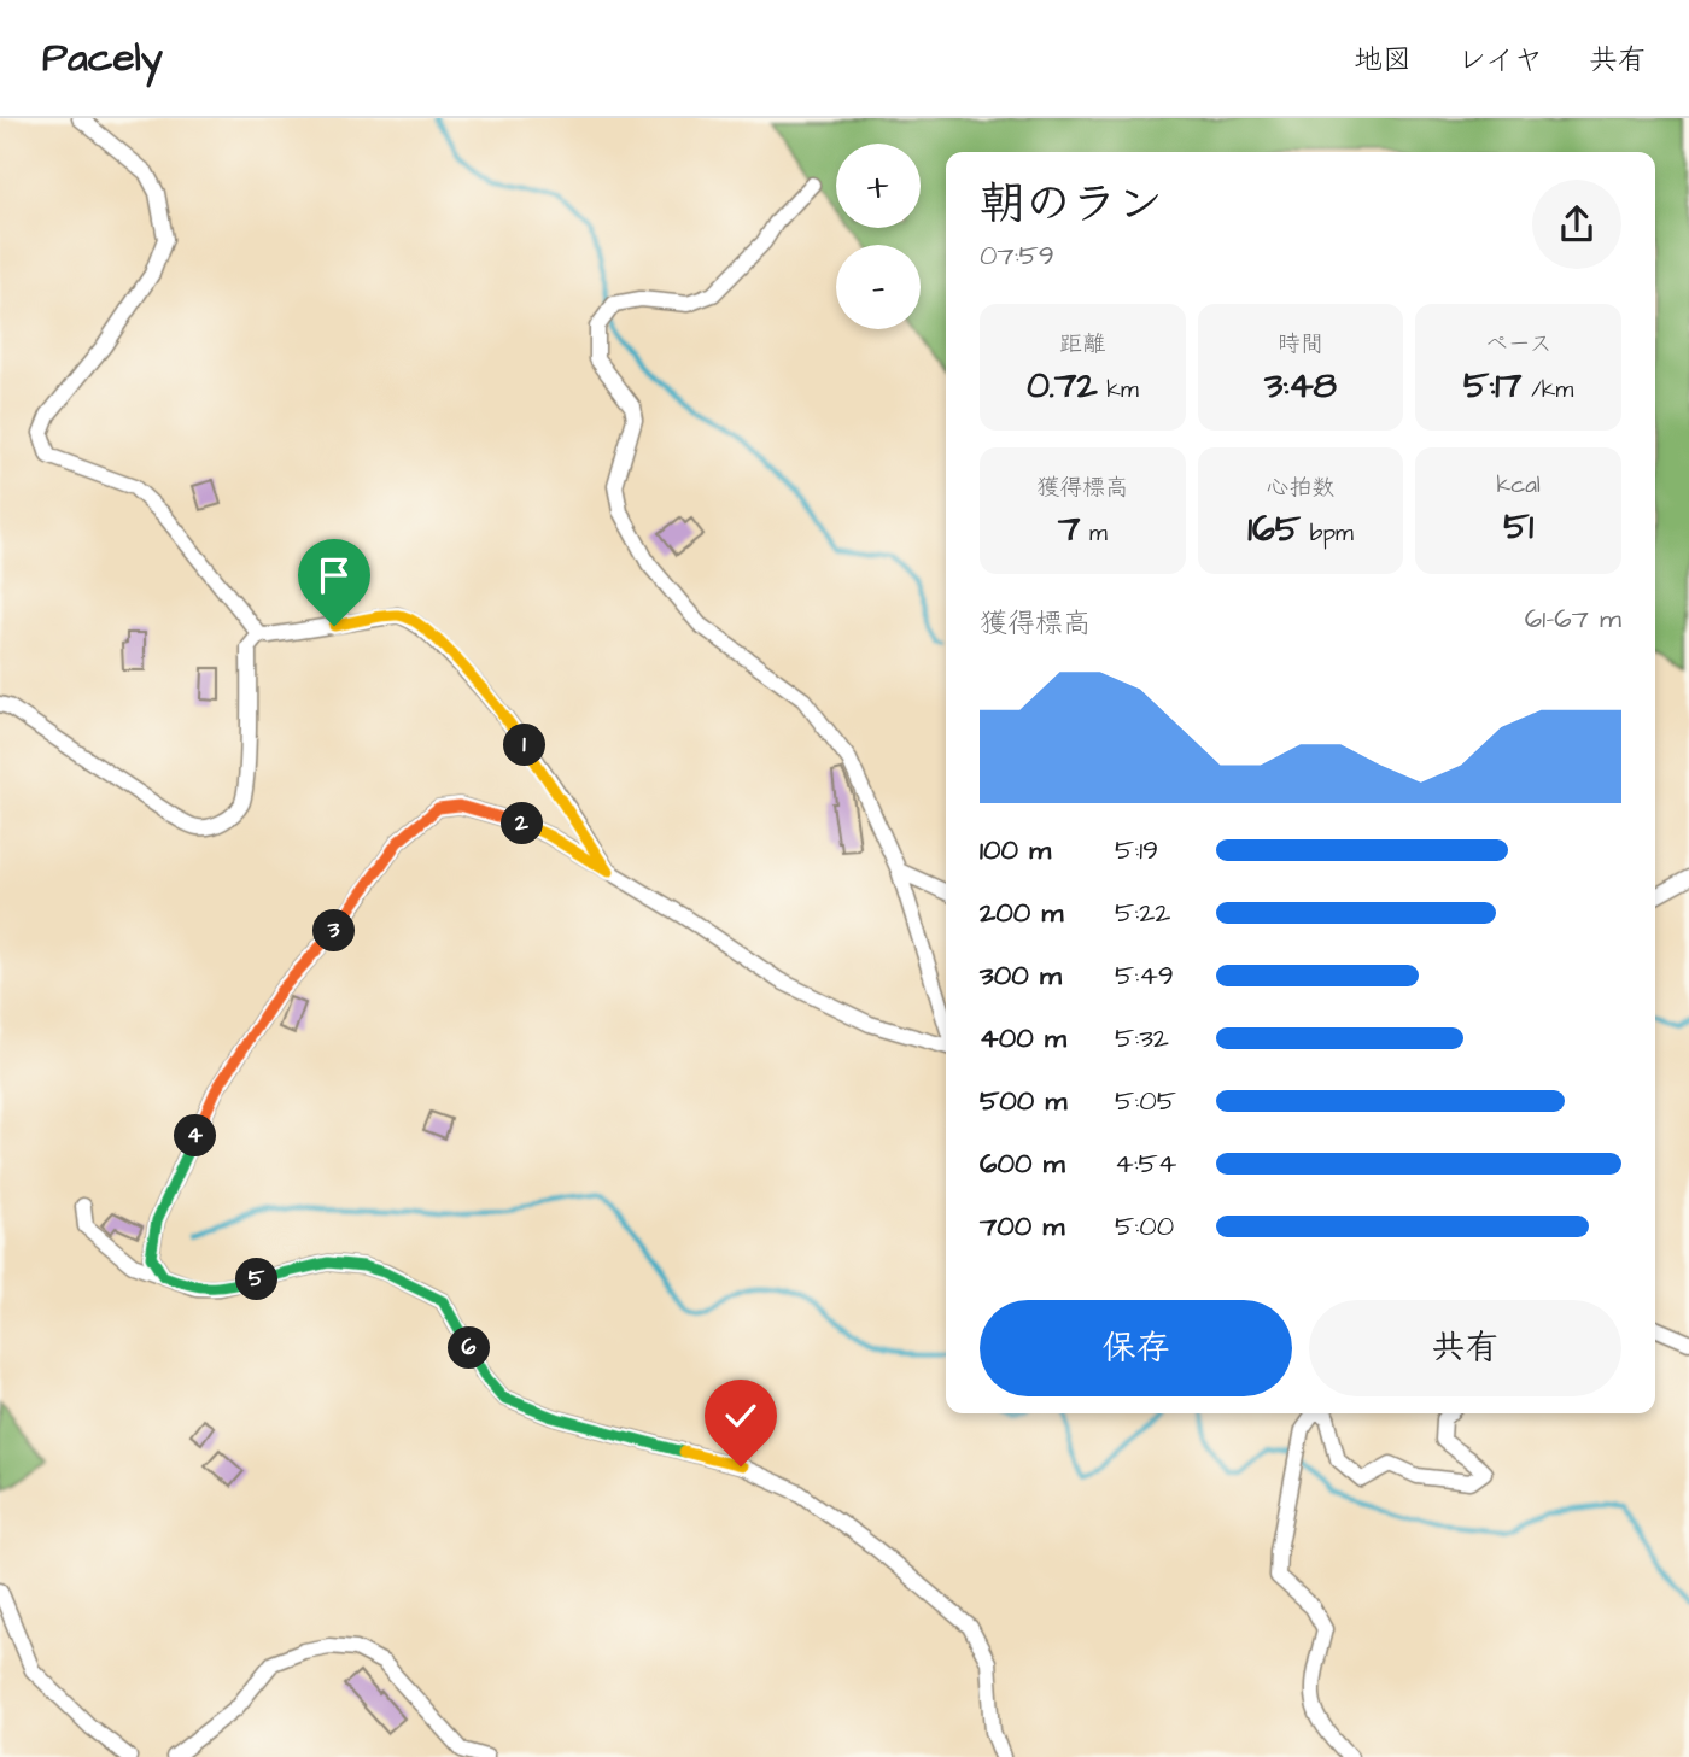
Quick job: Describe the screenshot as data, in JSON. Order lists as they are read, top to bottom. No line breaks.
{"page":{"header":"Pacely","nav":["地図","レイヤ","共有"],"map_buttons":["+","−"],"heading":["朝のラン","07:59"],"stats":[["距離","0.72 km"],["時間","3:48"],["ペース","5:17 /km"],["獲得標高","7 m"],["心拍数","165 bpm"],["kcal","51"]],"chart":["獲得標高","61–67 m"],"pins":["1","2","3","4","5","6"],"list":[{"name":"100 m","note":"5:19"},{"name":"200 m","note":"5:22"},{"name":"300 m","note":"5:49"},{"name":"400 m","note":"5:32"},{"name":"500 m","note":"5:05"},{"name":"600 m","note":"4:54"},{"name":"700 m","note":"5:00"}],"buttons":["保存","共有"]}}
